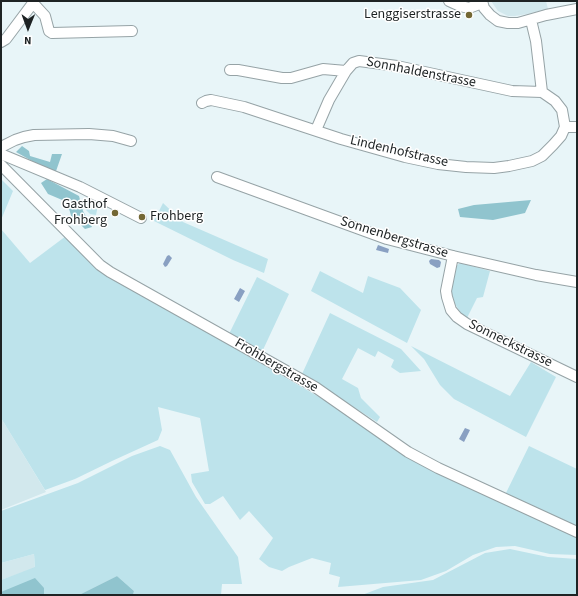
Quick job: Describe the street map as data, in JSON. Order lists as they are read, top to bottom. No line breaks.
{"streets":{"street":["Sonnhaldenstrasse","Lindenhofstrasse","Sonnenbergstrasse","Sonneckstrasse","Frohbergstrasse"]},"crossings":[["Sonnhaldenstrasse","Lindenhofstrasse"],["Sonnenbergstrasse","Sonneckstrasse"]],"places":["Lenggiserstrasse","Gasthof Frohberg","Frohberg"],"north":"bottom"}
